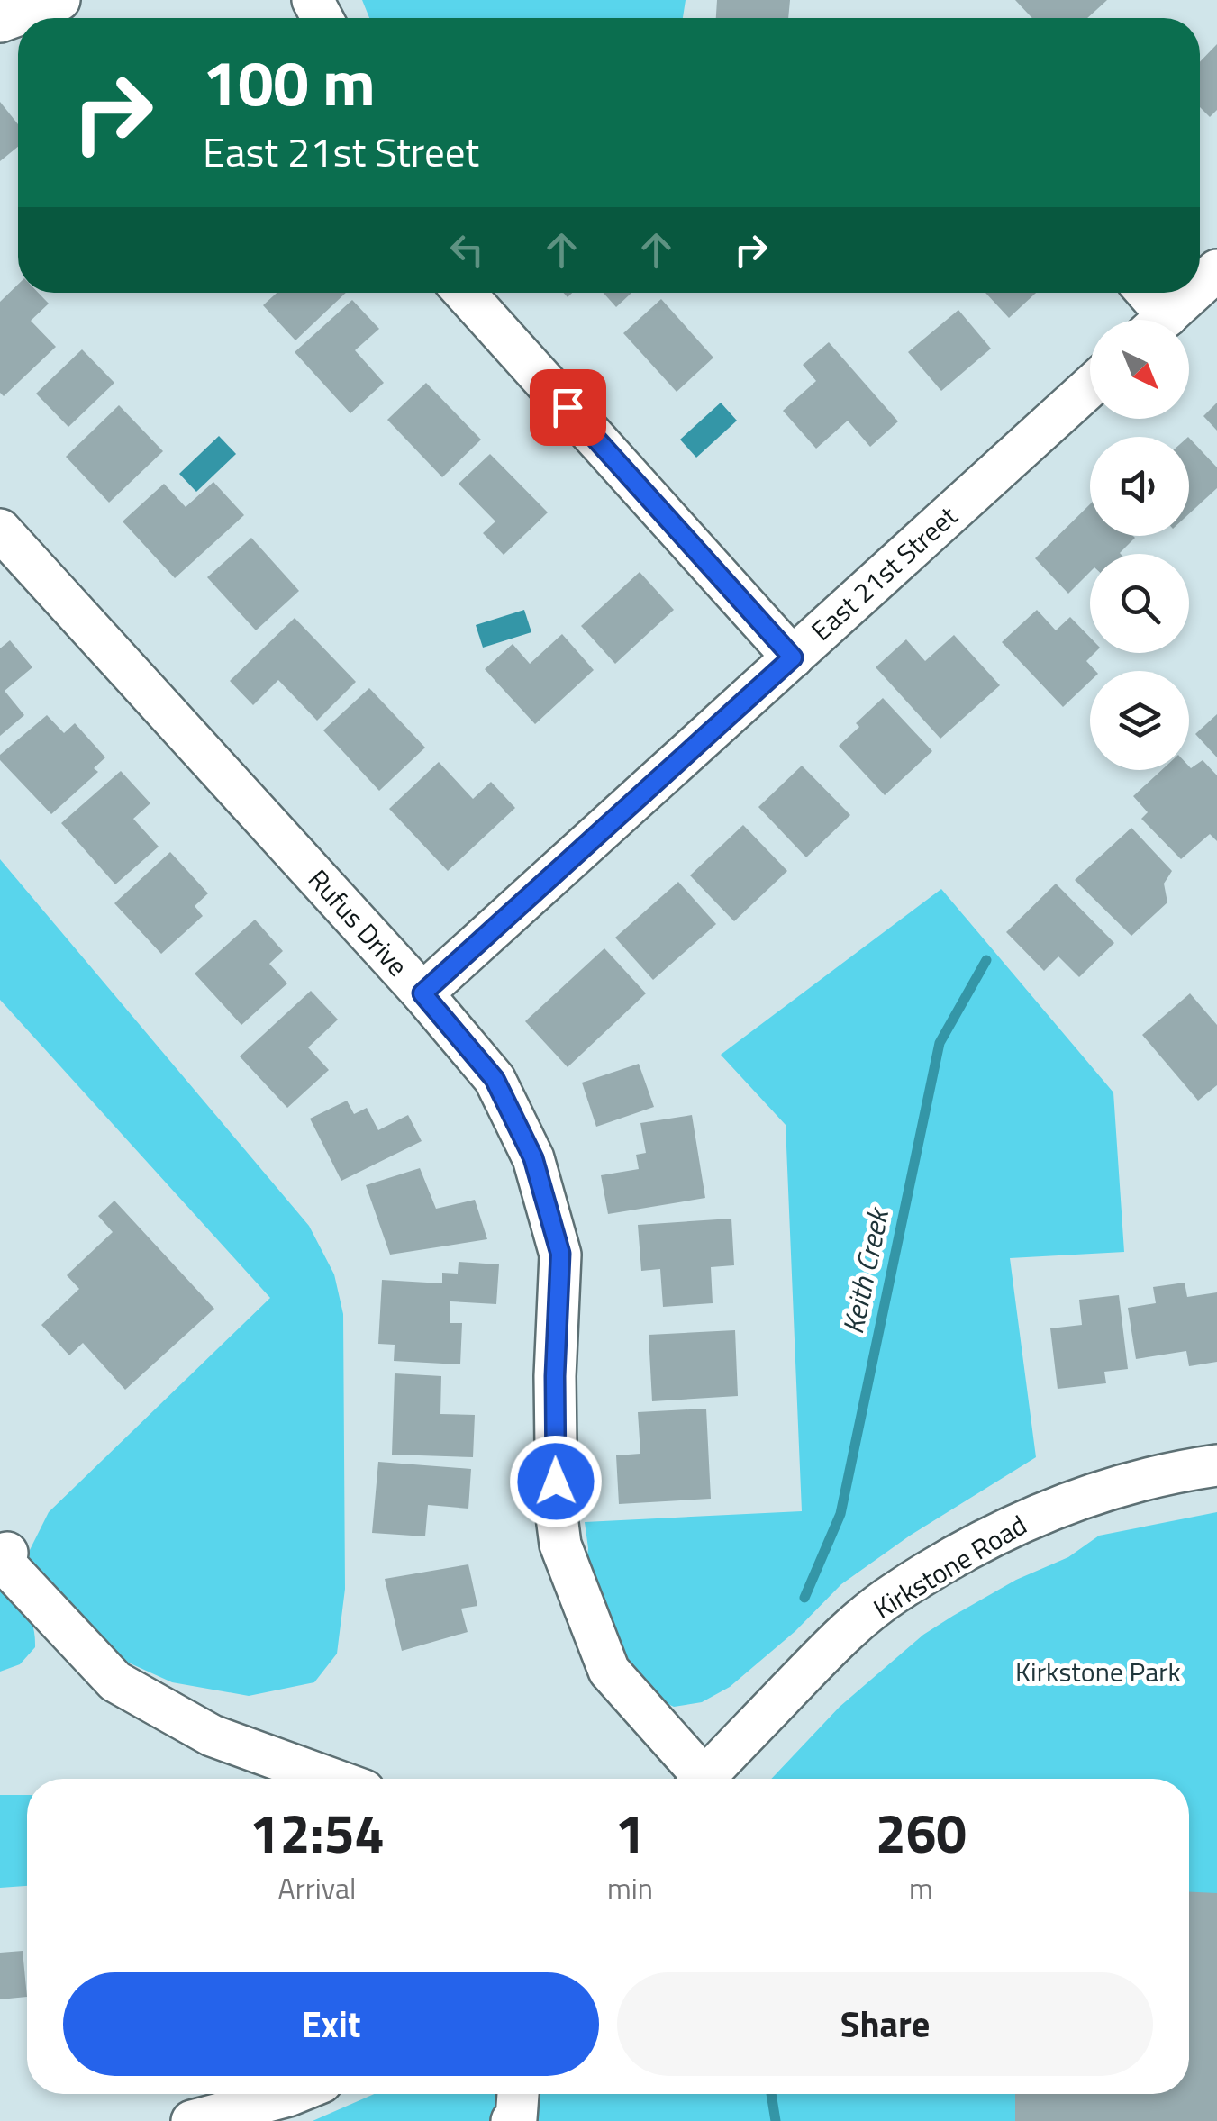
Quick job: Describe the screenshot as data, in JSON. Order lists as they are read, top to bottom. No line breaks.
{"streets":{"street":["East 21st Street","Rufus Drive","Kirkstone Road"]},"crossings":[["East 21st Street","Rufus Drive"]],"water":["Keith Creek"],"parks":["Kirkstone Park"],"north":"bottom right","page":{"turn":["100 m","East 21st Street"],"eta":["12:54","Arrival","1","min","260","m"],"buttons":["Exit","Share"]}}
